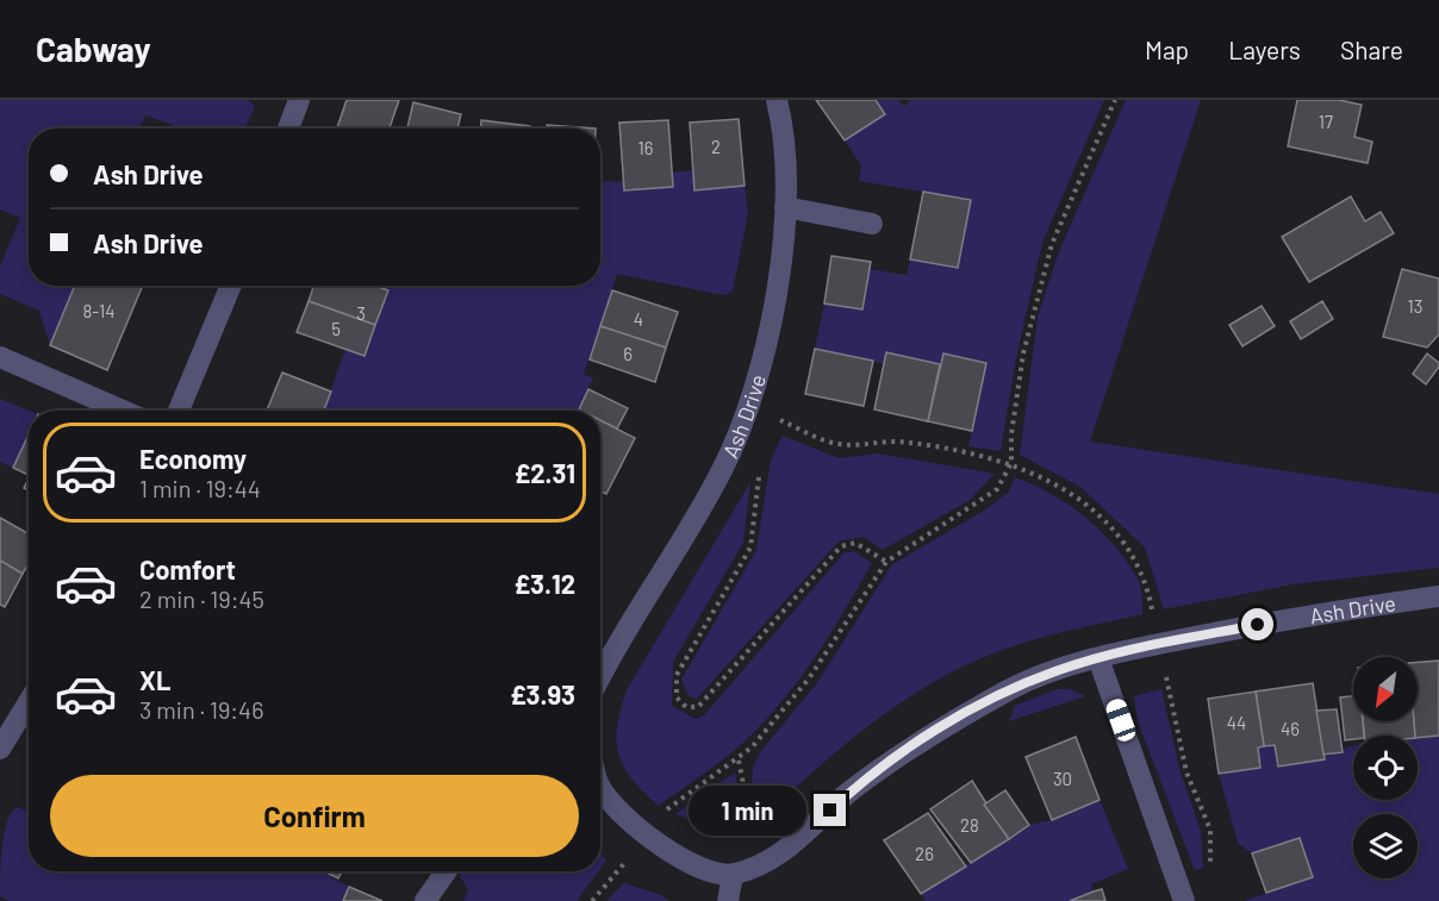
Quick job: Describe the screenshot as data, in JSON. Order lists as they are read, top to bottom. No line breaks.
{"streets":{"street":["Ash Drive"]},"house_numbers":["17","2","16","13","8-14","3","4","5","6","44","46","30","28","26"],"north":"bottom left","page":{"header":"Cabway","nav":["Map","Layers","Share"],"banner":["Ash Drive","Ash Drive"],"list":[{"name":"Economy","note":"1 min · 19:44","value":"£2.31"},{"name":"Comfort","note":"2 min · 19:45","value":"£3.12"},{"name":"XL","note":"3 min · 19:46","value":"£3.93"}],"buttons":"Confirm","bubble":"1 min"}}
